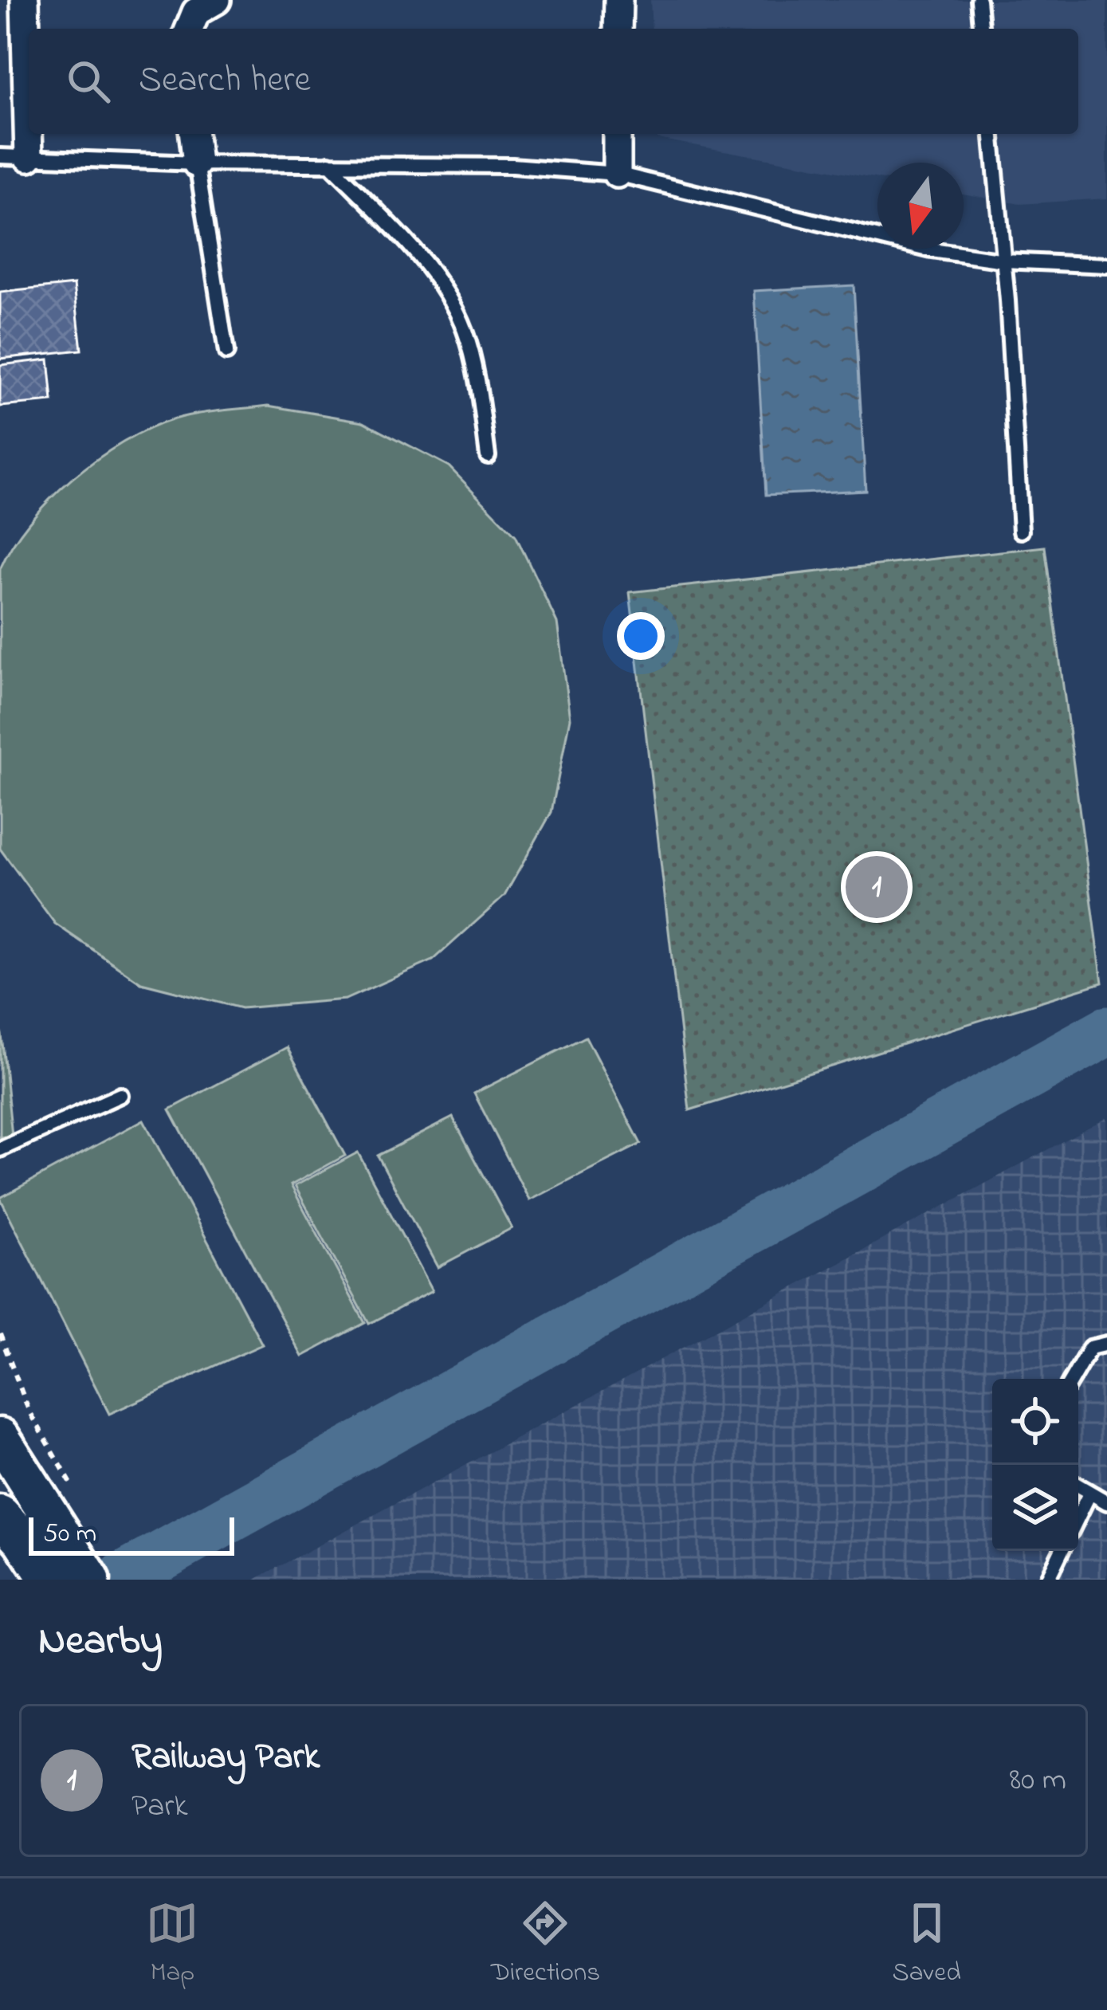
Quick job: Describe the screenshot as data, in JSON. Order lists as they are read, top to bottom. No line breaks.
{"scale_bar":"50 m","north":"bottom","page":{"search":"Search here","pins":"1","scale":"50 m","heading":"Nearby","list":[{"mark":"1","name":"Railway Park","note":"Park","value":"80 m"}],"nav":["Map","Directions","Saved"]}}
